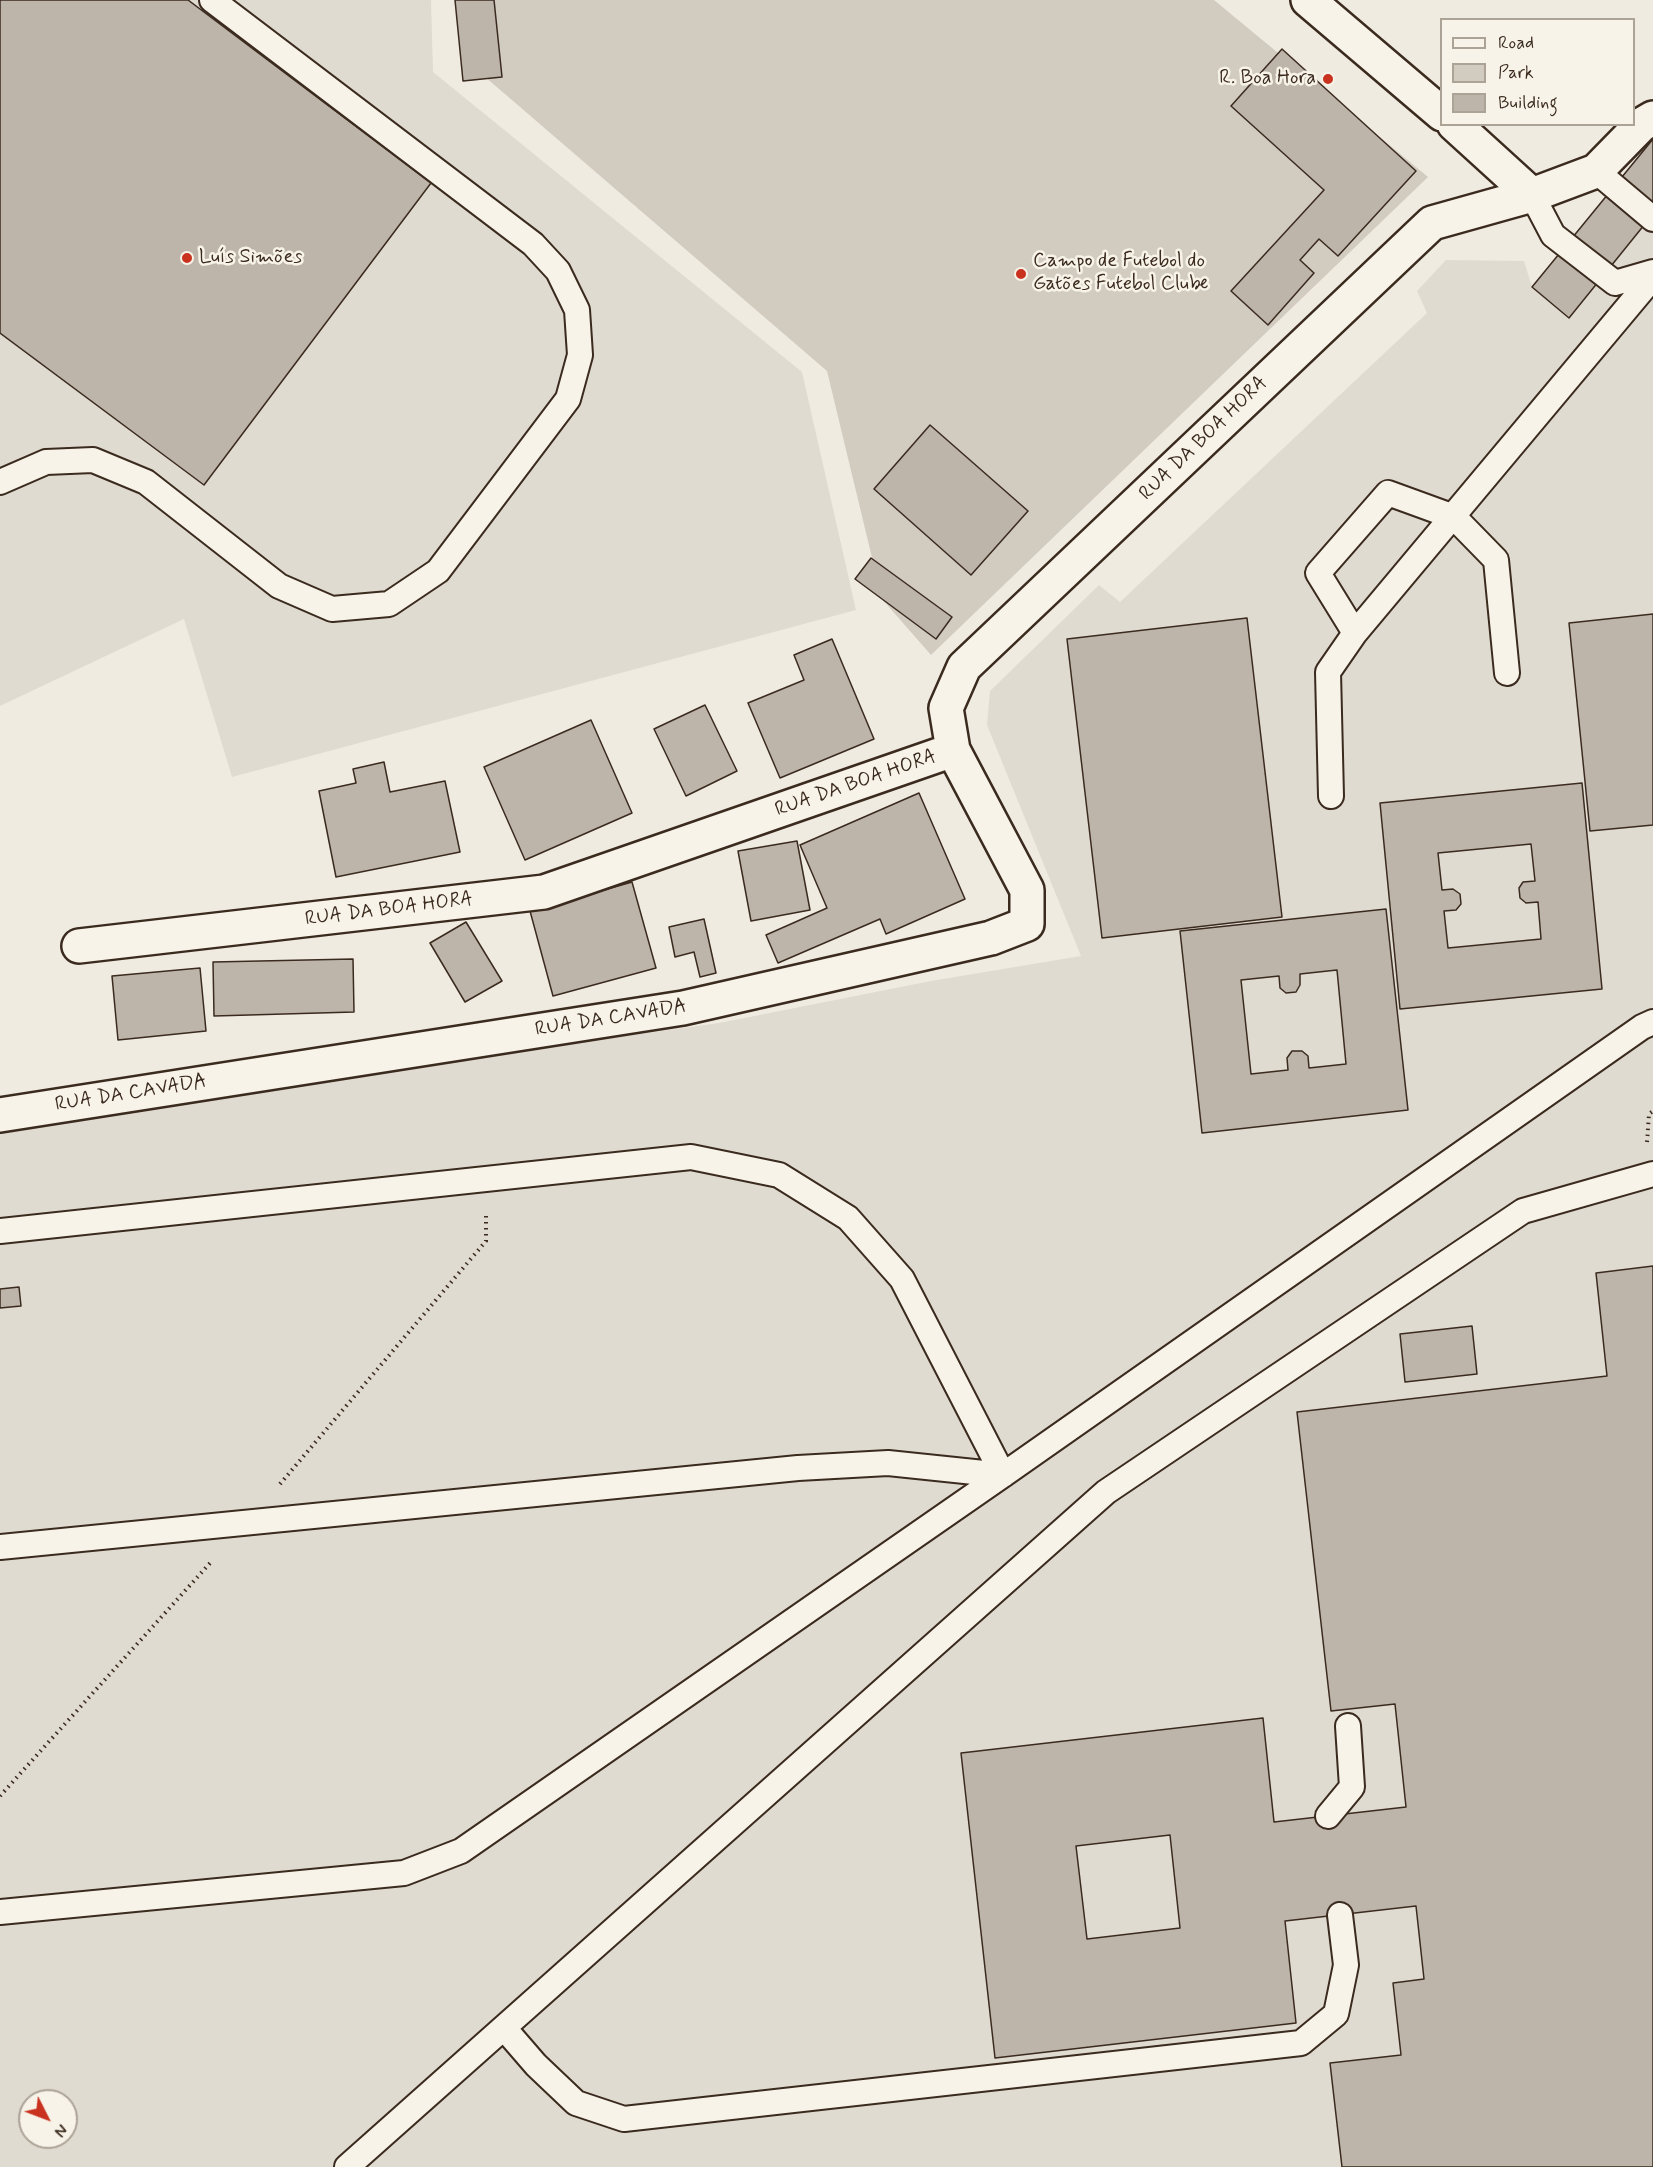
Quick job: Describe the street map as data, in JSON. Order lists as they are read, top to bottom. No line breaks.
{"streets":{"street":["RUA DA BOA HORA","RUA DA CAVADA"]},"crossings":[["RUA DA BOA HORA","RUA DA CAVADA"]],"places":["R. Boa Hora","Luís Simões","Campo de Futebol do Gatões Futebol Clube"],"legend":["Road","Park","Building"],"north":"bottom right"}
